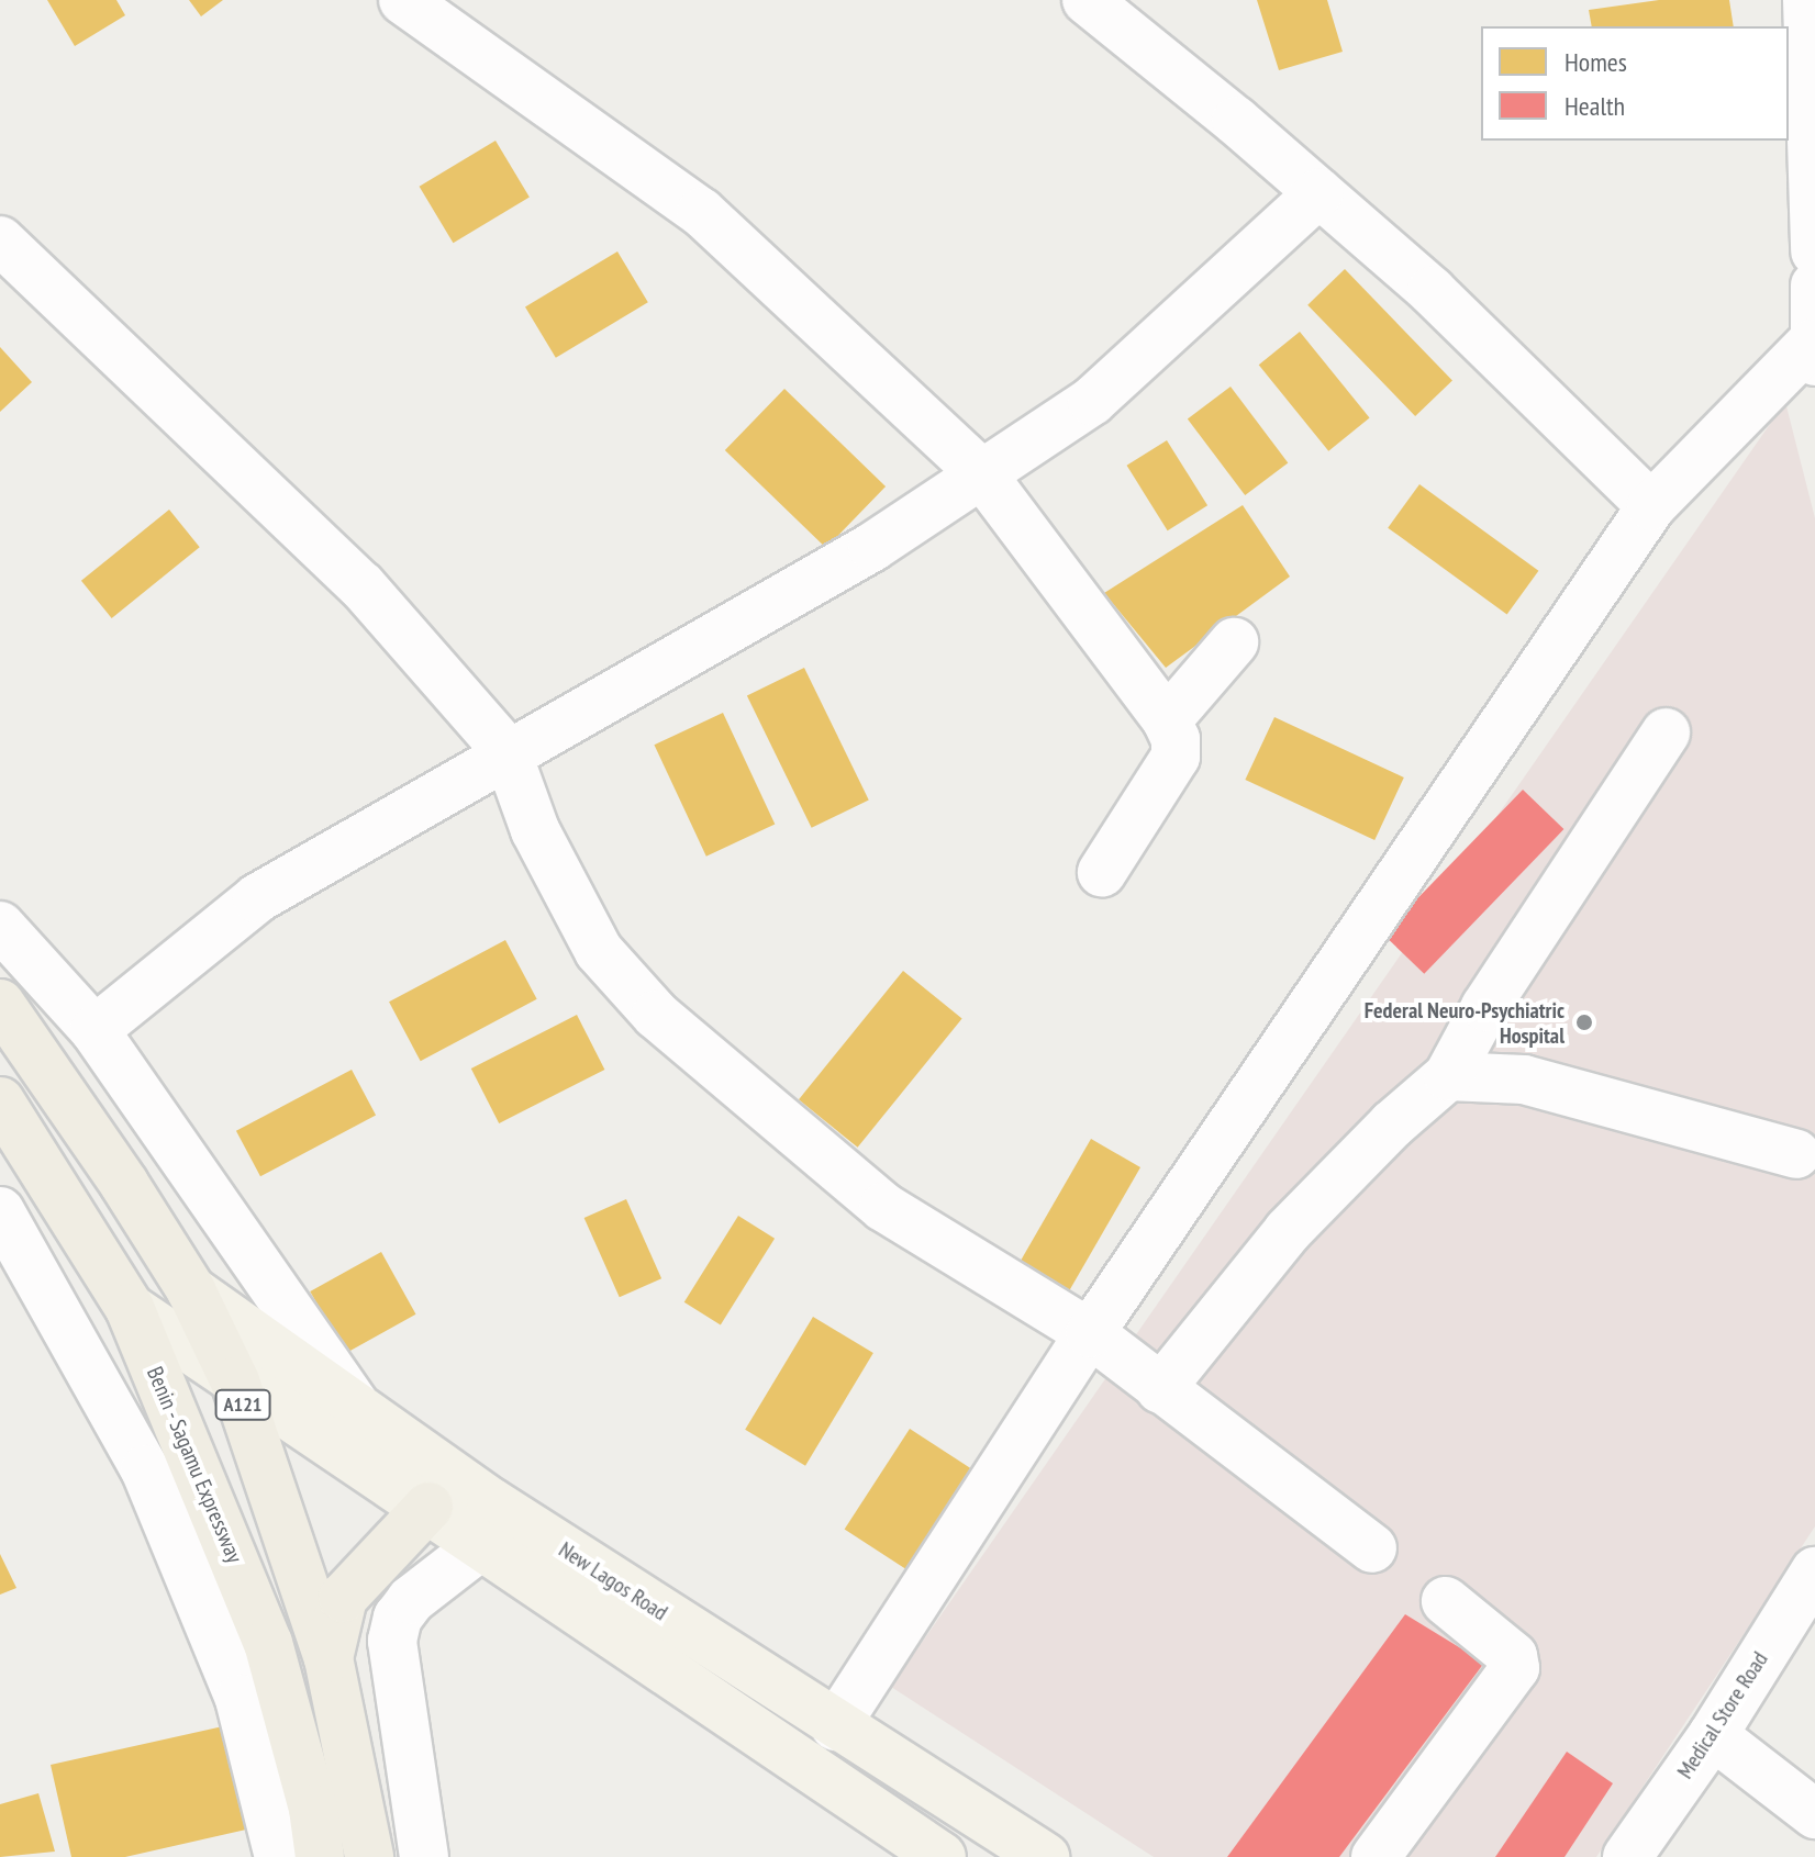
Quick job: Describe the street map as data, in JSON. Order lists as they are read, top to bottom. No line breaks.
{"streets":{"highway":["A121","Benin - Sagamu Expressway"],"main road":["New Lagos Road"],"street":["Medical Store Road"]},"crossings":[["A121","New Lagos Road"],["Benin - Sagamu Expressway","New Lagos Road"]],"places":["Federal Neuro-Psychiatric Hospital"],"legend":["Homes","Health"]}
